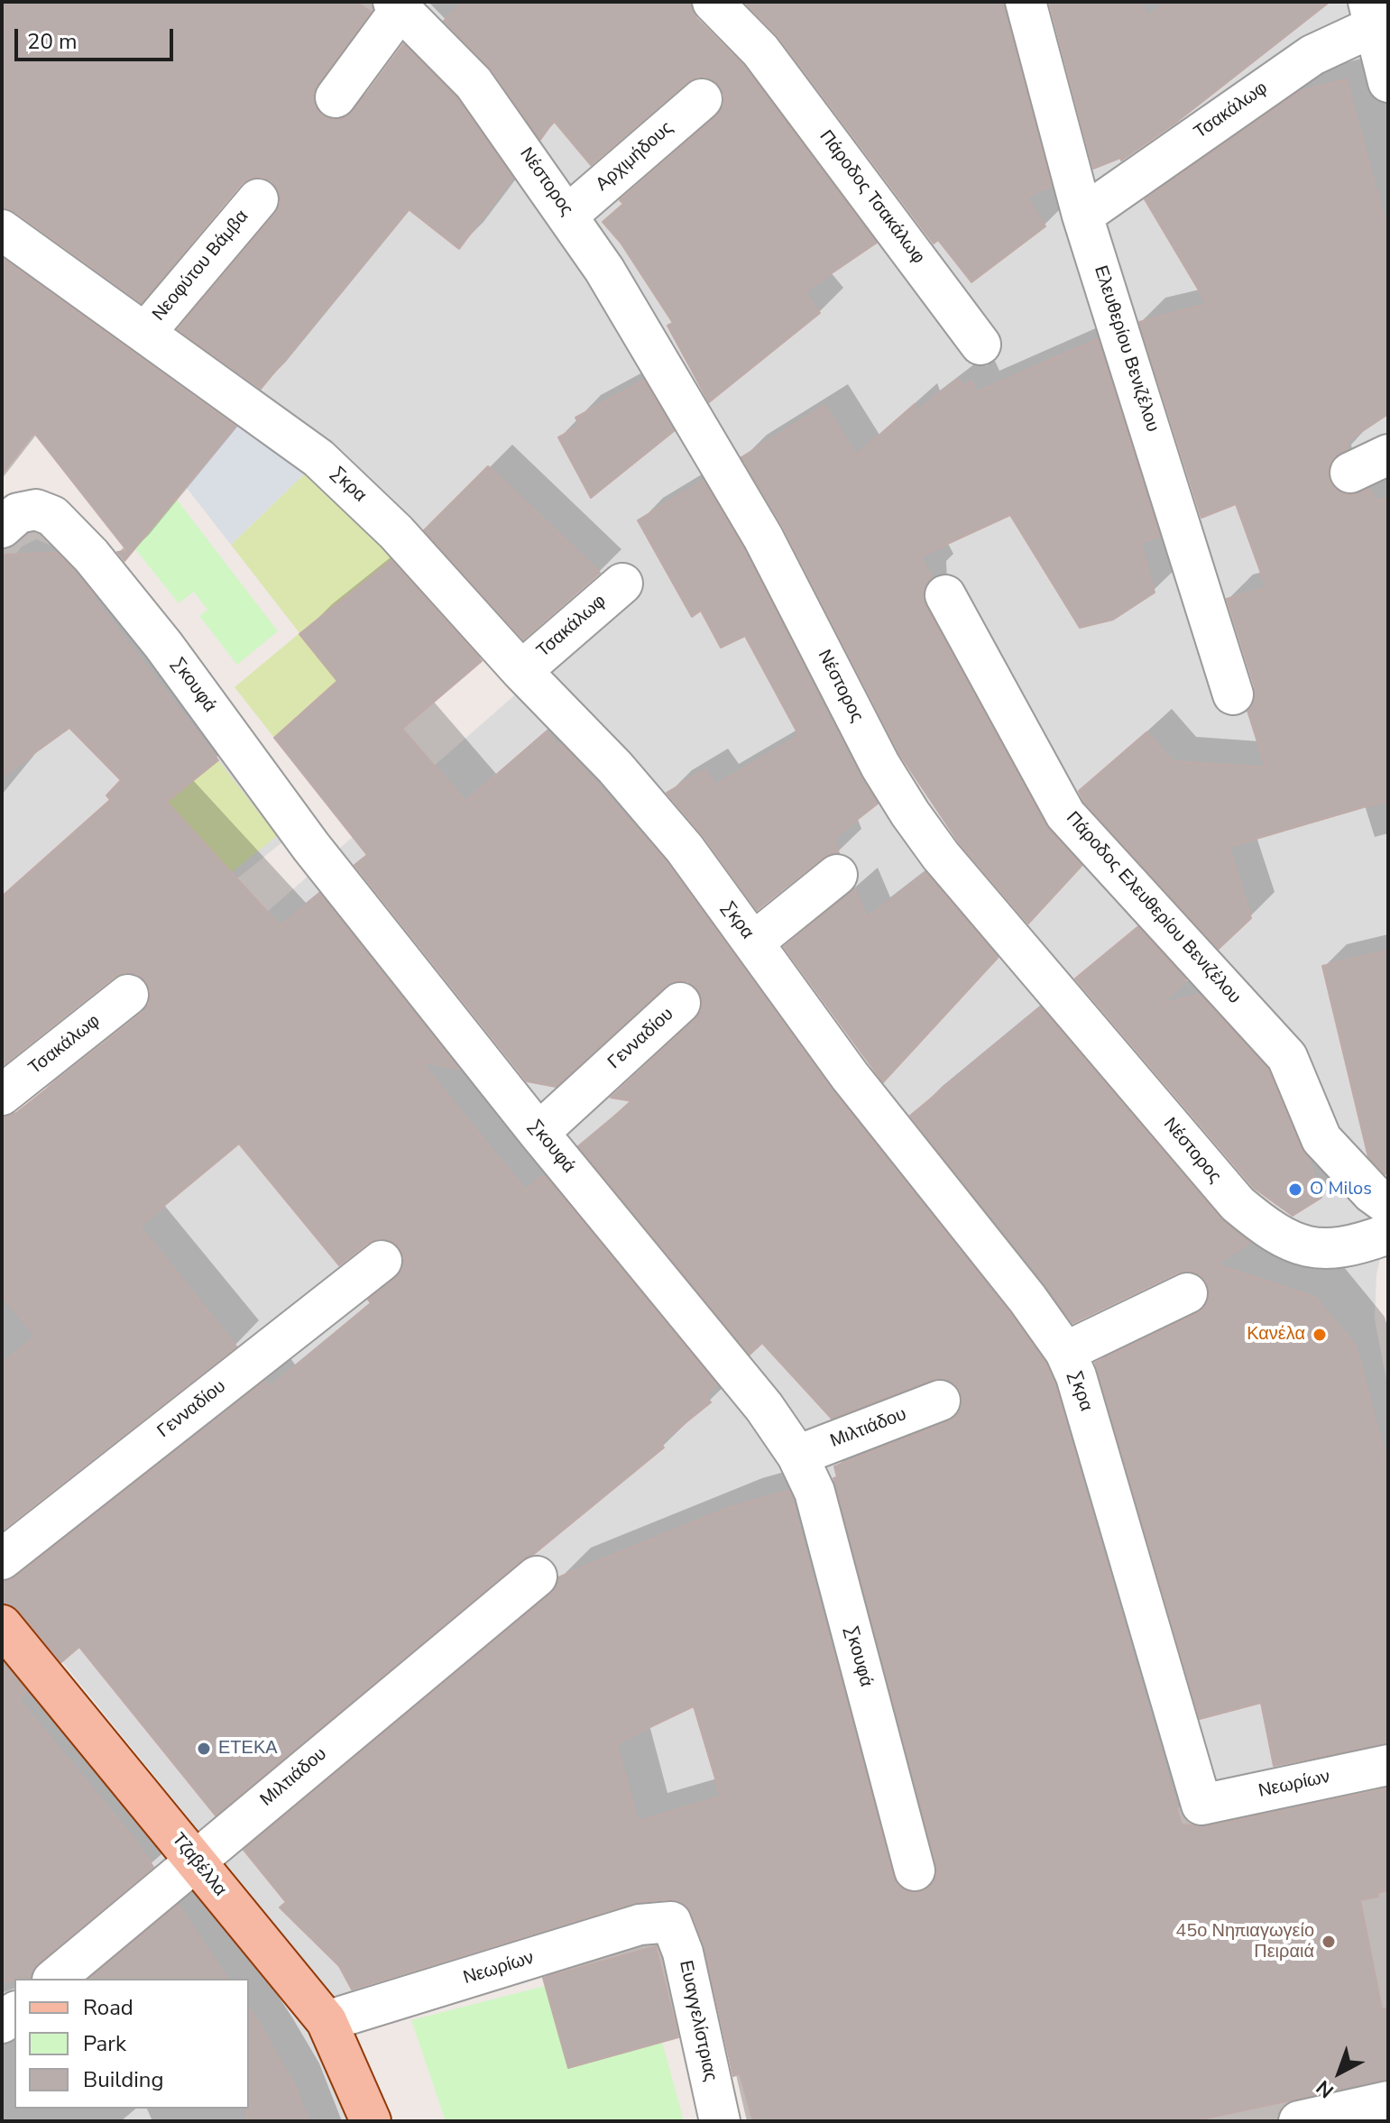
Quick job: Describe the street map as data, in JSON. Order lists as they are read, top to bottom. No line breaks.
{"streets":{"main road":["Τζαβέλλα"],"street":["Τσακάλωφ","Αρχιμήδους","Νέστορος","Πάροδος Τσακάλωφ","Νεοφύτου Βάμβα","Ελευθερίου Βενιζέλου","Σκρα","Σκουφά","Πάροδος Ελευθερίου Βενιζέλου","Γενναδίου","Μιλτιάδου","Νεωρίων","Ευαγγελίστριας"]},"crossings":[["Τσακάλωφ","Ελευθερίου Βενιζέλου"],["Τσακάλωφ","Σκρα"],["Αρχιμήδους","Νέστορος"],["Νεοφύτου Βάμβα","Σκρα"],["Σκρα","Νεωρίων"],["Σκουφά","Γενναδίου"],["Σκουφά","Μιλτιάδου"],["Μιλτιάδου","Τζαβέλλα"],["Νεωρίων","Τζαβέλλα"],["Νεωρίων","Ευαγγελίστριας"]],"places":["O Milos","Κανέλα","ΕΤΕΚΑ","45ο Νηπιαγωγείο Πειραιά"],"legend":["Road","Park","Building"],"scale_bar":"20 m","north":"bottom left"}
